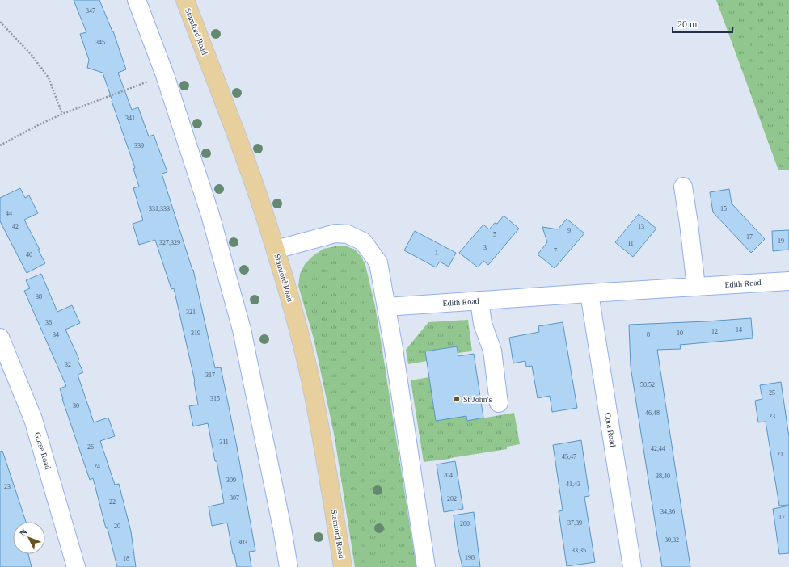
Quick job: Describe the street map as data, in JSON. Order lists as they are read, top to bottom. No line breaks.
{"streets":{"main road":["Stamford Road"],"street":["Edith Road","Cora Road","Gorse Road"]},"crossings":[["Edith Road","Cora Road"]],"places":["St John's"],"house_numbers":["347","345","341","339","331,333","15","44","42","13","9","5","17","19","327,329","11","3","7","1","40","38","321","36","14","12","319","10","34","8","32","317","50,52","25","315","30","46,48","23","311","26","42,44","21","45,47","24","204","38,40","309","41,43","23","307","202","22","34,36","17","37,39","200","20","30,32","303","33,35","198","18"],"scale_bar":"20 m","north":"top left"}
